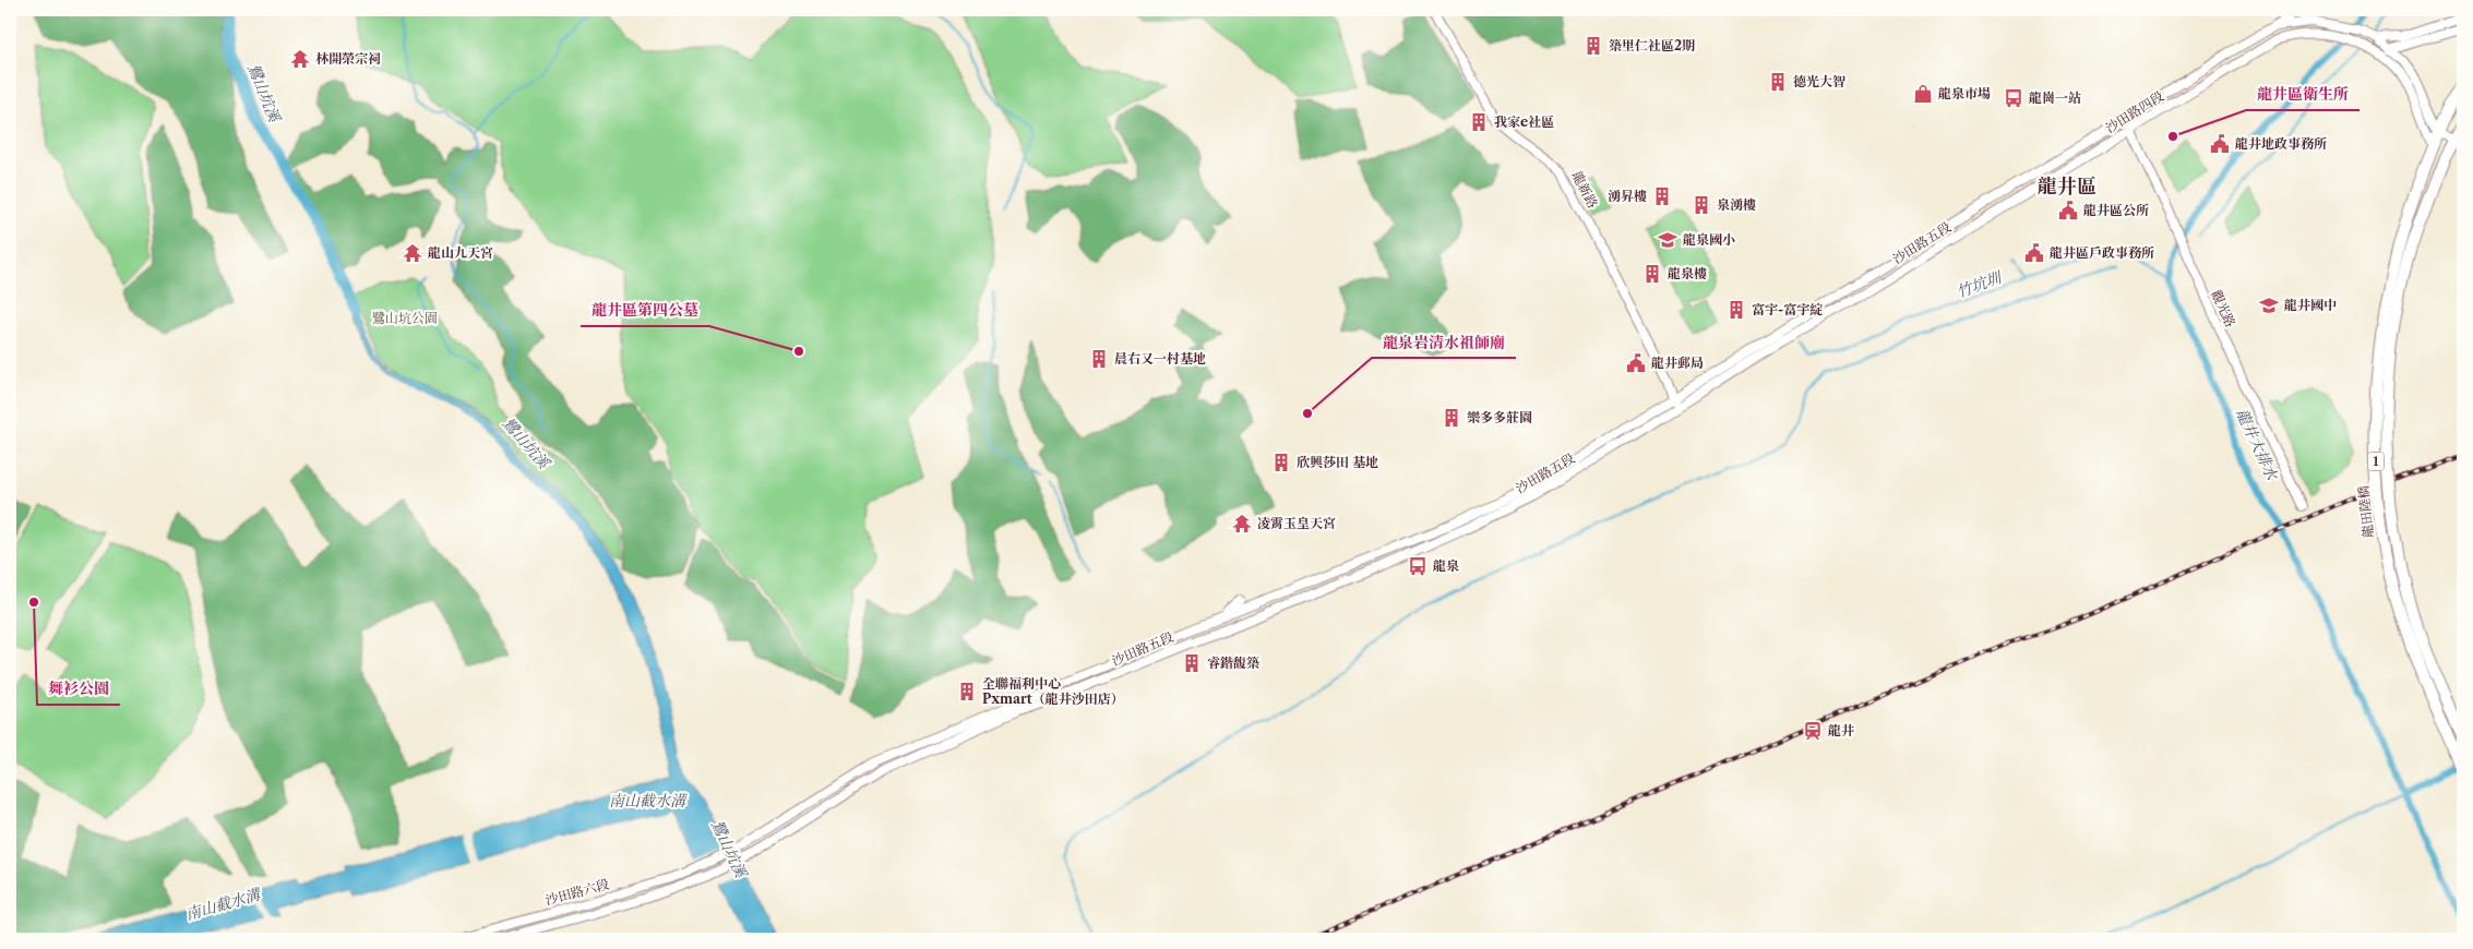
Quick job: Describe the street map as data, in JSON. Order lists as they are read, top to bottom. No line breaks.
{"streets":{"main road":["1","龍田陸橋"],"street":["沙田路四段","龍新路","沙田路五段","觀光路","沙田路六段"]},"crossings":[["沙田路四段","沙田路五段"],["沙田路四段","觀光路"],["龍新路","沙田路五段"],["沙田路五段","沙田路六段"],["1","龍田陸橋"]],"districts":["龍井區"],"water":["鷺山坑溪","竹坑圳","龍井大排水","南山截水溝"],"parks":["鷺山坑公園"],"places":{"building":["築里仁社區2期","德光大智","我家e社區","湧昇樓","泉湧樓","龍泉樓","富宇-富宇綻","晨右又一村基地","樂多多莊園","欣興莎田 基地","睿鍇馥築","全聯福利中心 Pxmart（龍井沙田店）"],"temple":["林開榮宗祠","龍山九天宮","凌霄玉皇天宮"],"shop":["龍泉市場"],"bus stop":["龍崗一站","龍泉"],"other":["龍井區衛生所","龍井區第四公墓","龍泉岩清水祖師廟","舞衫公園"],"public building":["龍井地政事務所","龍井區公所","龍井區戶政事務所","龍井郵局"],"school or university":["龍泉國小","龍井國中"],"station":["龍井"]}}
